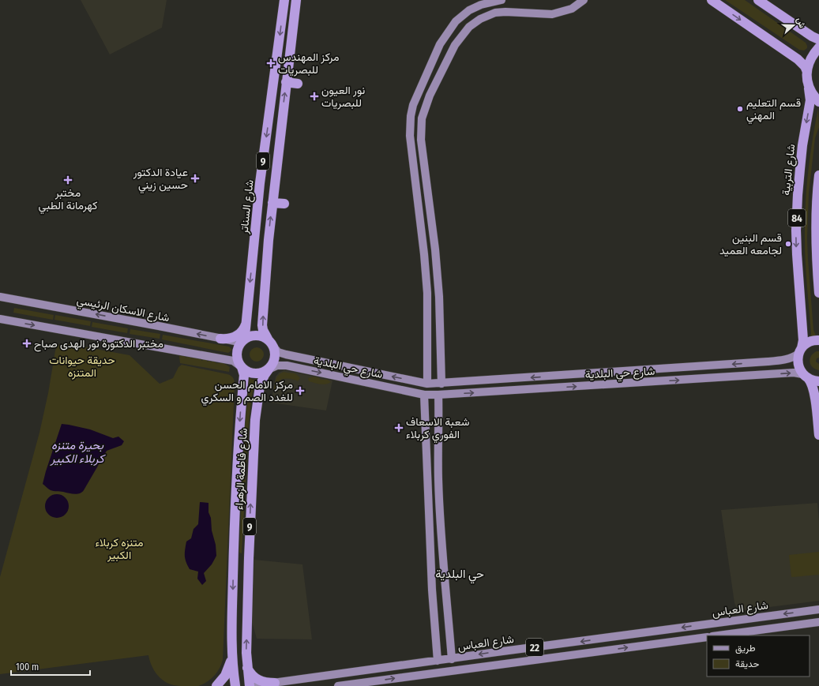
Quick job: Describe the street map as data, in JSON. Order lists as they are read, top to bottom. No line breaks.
{"streets":{"highway":["9","شارع التربية","شارع السناتر","84","شارع فاطمة الزهراء"],"main road":["شارع الاسكان الرئيسي","شارع حي البلدية","شارع العباس","22"]},"crossings":[["9","شارع السناتر"],["9","شارع الاسكان الرئيسي"],["9","شارع حي البلدية"],["9","شارع فاطمة الزهراء"],["شارع التربية","84"],["شارع التربية","شارع حي البلدية"],["شارع السناتر","شارع الاسكان الرئيسي"],["شارع السناتر","شارع حي البلدية"],["شارع السناتر","شارع فاطمة الزهراء"],["84","شارع حي البلدية"],["شارع الاسكان الرئيسي","شارع حي البلدية"],["شارع الاسكان الرئيسي","شارع فاطمة الزهراء"],["شارع حي البلدية","شارع فاطمة الزهراء"],["شارع فاطمة الزهراء","شارع العباس"]],"districts":["حي البلدية"],"water":["بحيرة متنزه كربلاء الكبير"],"parks":["حديقة حيوانات المتنزه","متنزه كربلاء الكبير"],"places":{"health":["مركز المهندس للبصريات","نور العيون للبصريات","عيادة الدكتور حسين زيني","مختبر كهرمانة الطبي","مختبر الدكتورة نور الهدى صباح","مركز الامام الحسن للغدد الصم و السكري","شعبة الاسعاف الفوري كربلاء"],"other":["قسم التعليم المهني","قسم البنين لجامعه العميد"]},"legend":["طريق","حديقة"],"scale_bar":"100 m","north":"right"}
